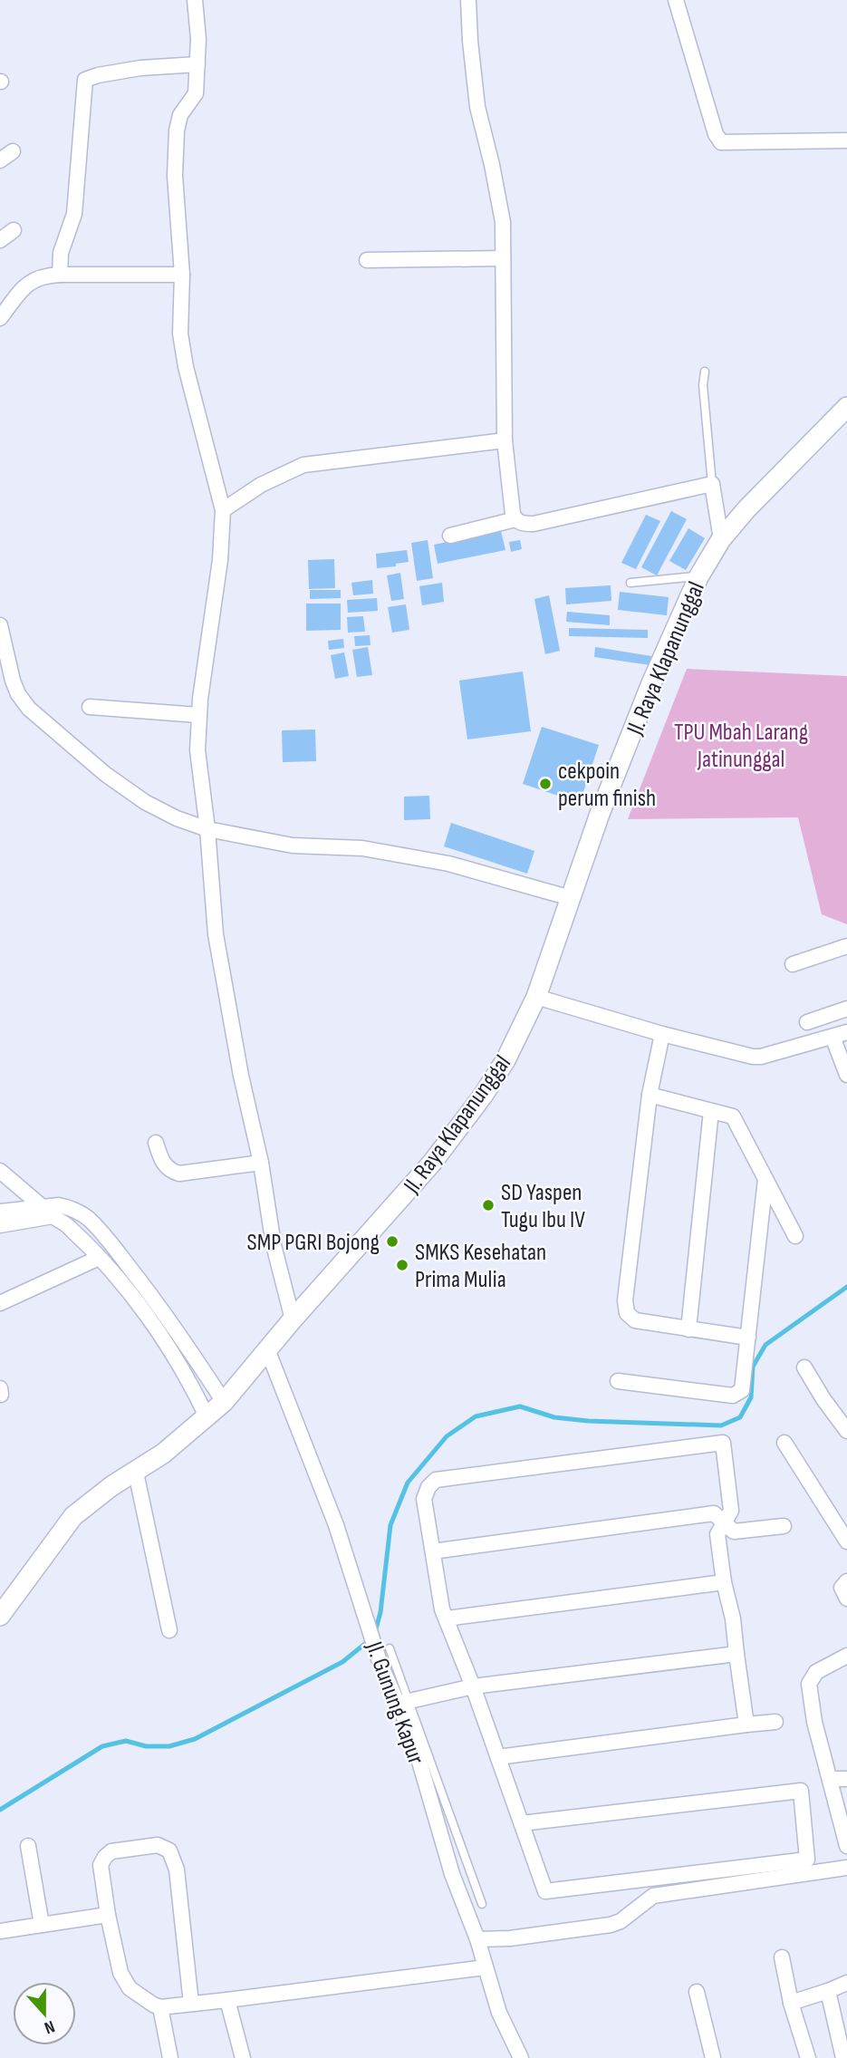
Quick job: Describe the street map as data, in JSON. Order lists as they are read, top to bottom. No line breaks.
{"streets":{"street":["Jl. Raya Klapanunggal","Jl. Gunung Kapur"]},"crossings":[["Jl. Raya Klapanunggal","Jl. Gunung Kapur"]],"parks":["TPU Mbah Larang Jatinunggal"],"places":["cekpoin perum finish","SD Yaspen Tugu Ibu IV","SMP PGRI Bojong","SMKS Kesehatan Prima Mulia"],"north":"bottom"}
